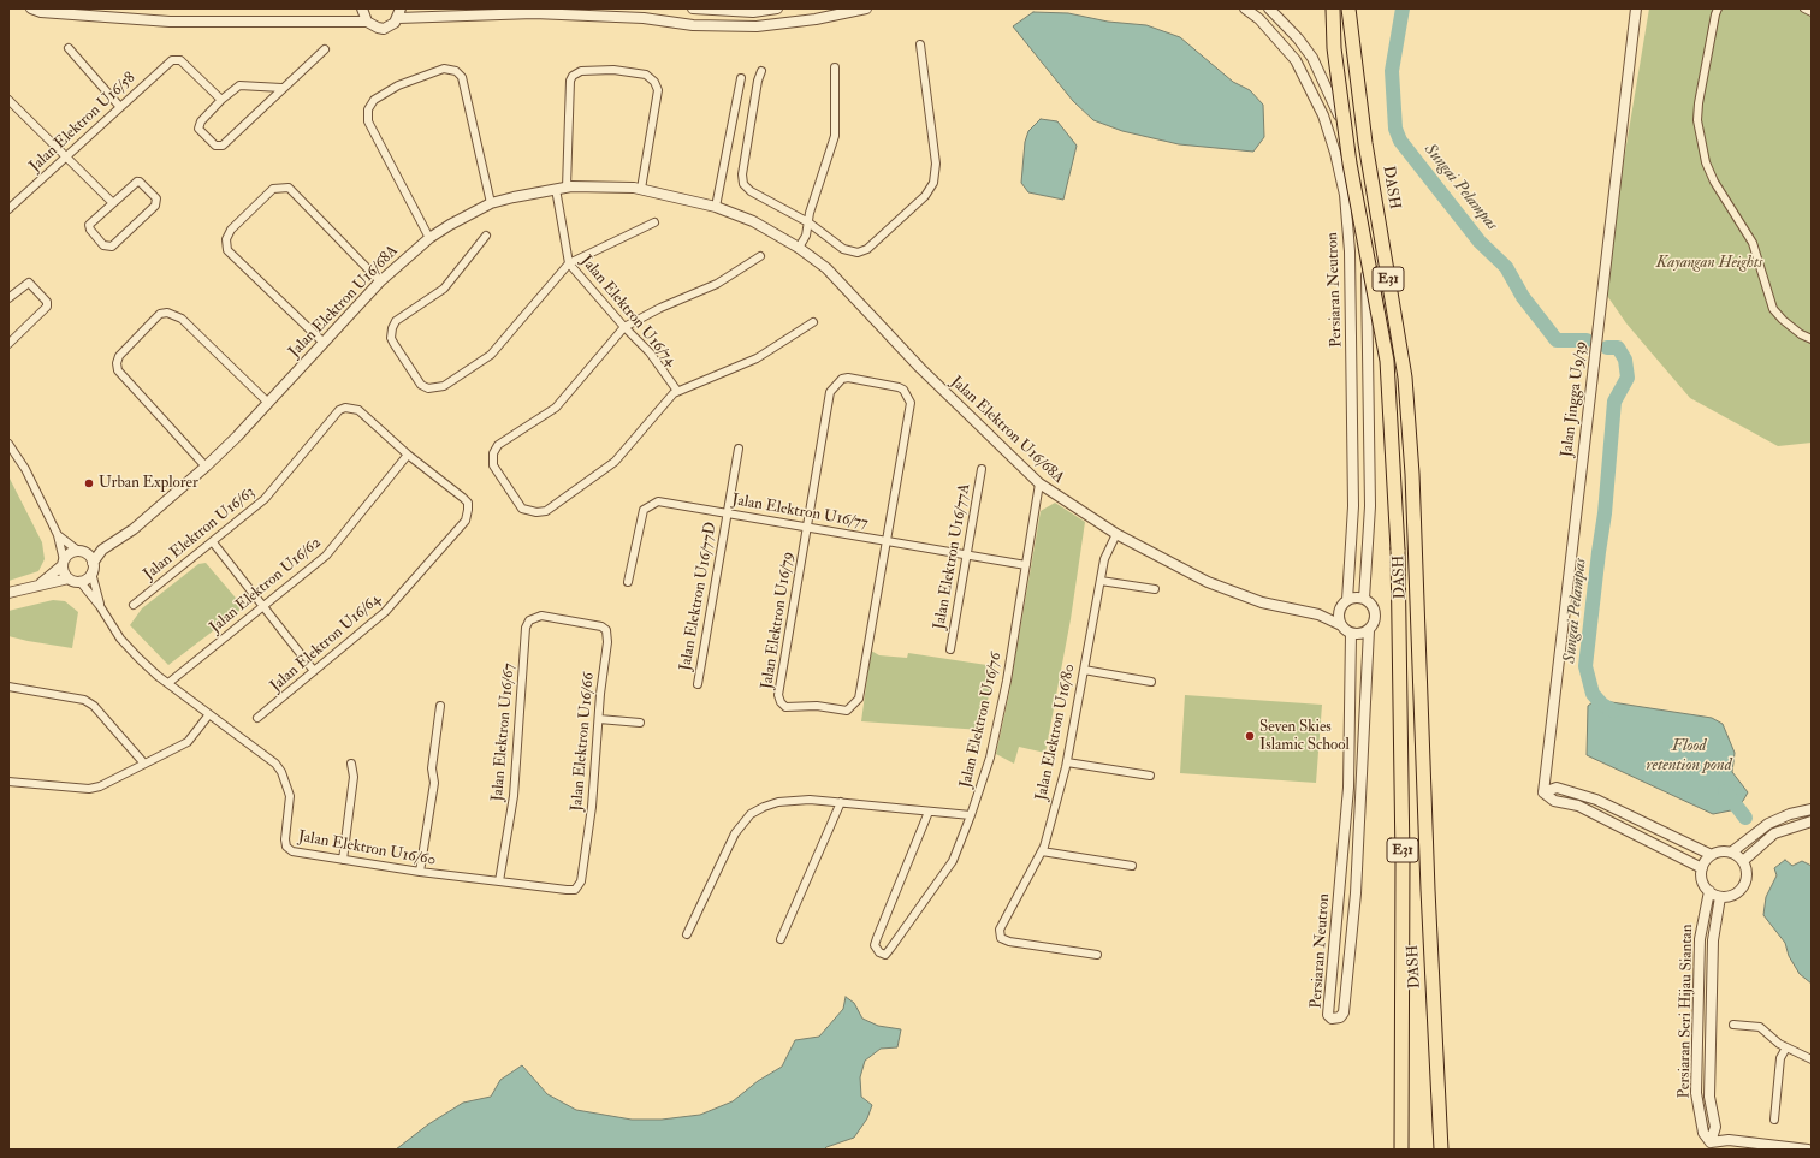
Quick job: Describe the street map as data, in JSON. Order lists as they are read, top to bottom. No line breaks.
{"streets":{"highway":["DASH","E31"],"street":["Jalan Elektron U16/58","Persiaran Neutron","Jalan Elektron U16/68A","Jalan Elektron U16/74","Jalan Jingga U9/39","Jalan Elektron U16/77","Jalan Elektron U16/63","Jalan Elektron U16/77A","Jalan Elektron U16/62","Jalan Elektron U16/77D","Jalan Elektron U16/79","Jalan Elektron U16/64","Jalan Elektron U16/76","Jalan Elektron U16/67","Jalan Elektron U16/80","Jalan Elektron U16/66","Jalan Elektron U16/60","Persiaran Seri Hijau Siantan"]},"crossings":[["Persiaran Neutron","Jalan Elektron U16/68A"],["Jalan Elektron U16/68A","Jalan Elektron U16/74"],["Jalan Elektron U16/68A","Jalan Elektron U16/76"],["Jalan Elektron U16/68A","Jalan Elektron U16/80"],["Jalan Elektron U16/77","Jalan Elektron U16/77A"],["Jalan Elektron U16/77","Jalan Elektron U16/77D"],["Jalan Elektron U16/77","Jalan Elektron U16/79"],["Jalan Elektron U16/77","Jalan Elektron U16/76"],["Jalan Elektron U16/63","Jalan Elektron U16/62"],["Jalan Elektron U16/63","Jalan Elektron U16/64"],["Jalan Elektron U16/62","Jalan Elektron U16/64"],["Jalan Elektron U16/62","Jalan Elektron U16/60"],["Jalan Elektron U16/67","Jalan Elektron U16/66"],["Jalan Elektron U16/67","Jalan Elektron U16/60"],["Jalan Elektron U16/66","Jalan Elektron U16/60"]],"water":["Sungai Pelampas","Flood retention pond"],"parks":["Kayangan Heights"],"places":["Urban Explorer","Seven Skies Islamic School"]}
